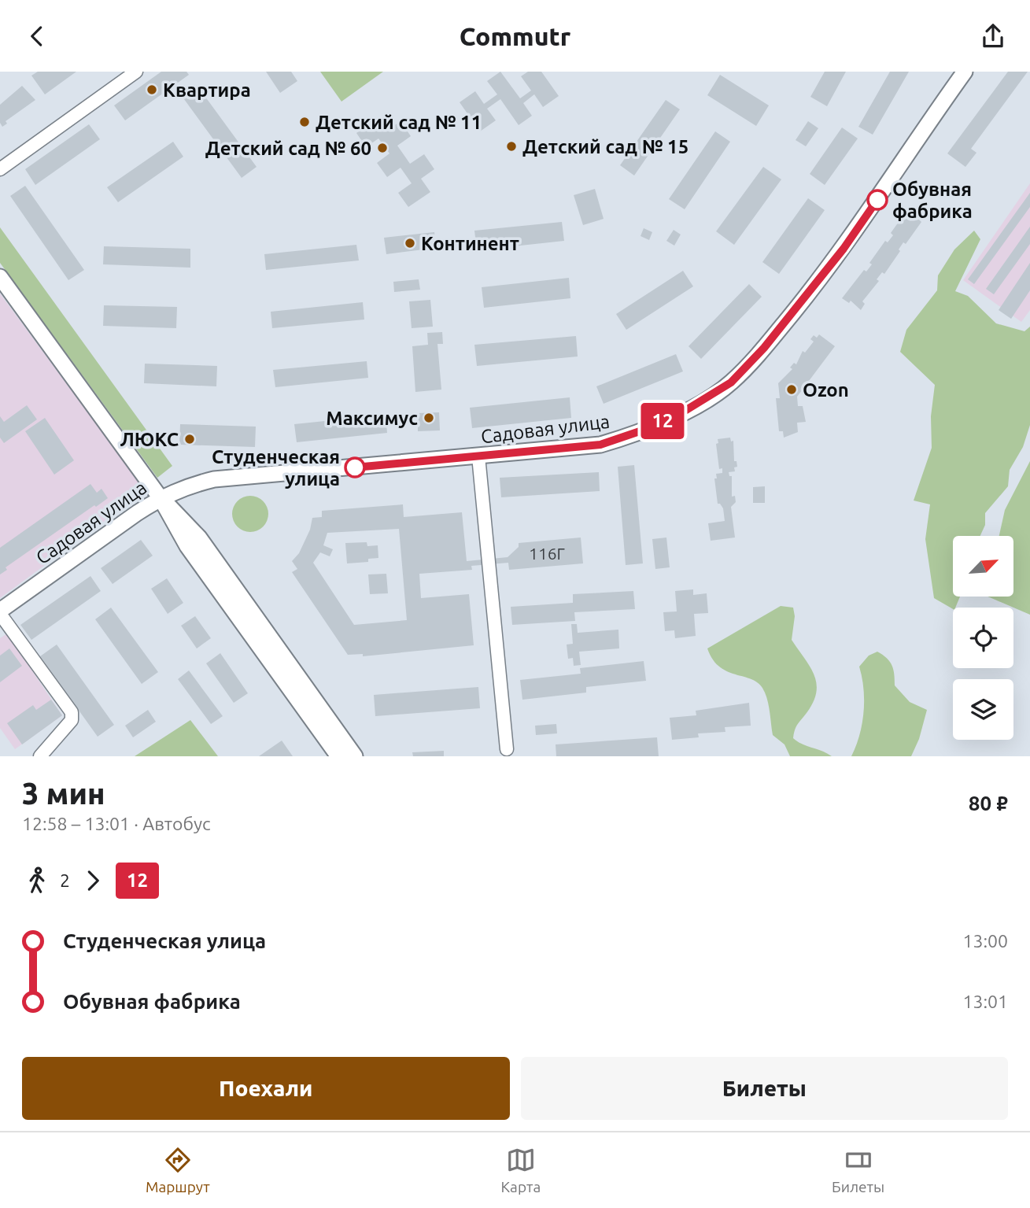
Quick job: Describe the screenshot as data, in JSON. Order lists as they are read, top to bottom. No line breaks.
{"streets":{"main road":["Садовая улица"]},"places":["Квартира","Детский сад № 11","Детский сад № 15","Детский сад № 60","Обувная фабрика","Континент","Ozon","Максимус","ЛЮКС","Студенческая улица"],"lines":["bus line 12"],"house_numbers":["116Г"],"north":"top right","page":{"header":"Commutr","on_map":"12","heading":["3 мин","12:58 – 13:01 · Автобус","80 ₽"],"legs":["2","12"],"list":[{"name":"Студенческая улица","value":"13:00"},{"name":"Обувная фабрика","value":"13:01"}],"buttons":["Поехали","Билеты"],"tabs":["Маршрут","Карта","Билеты"]}}
